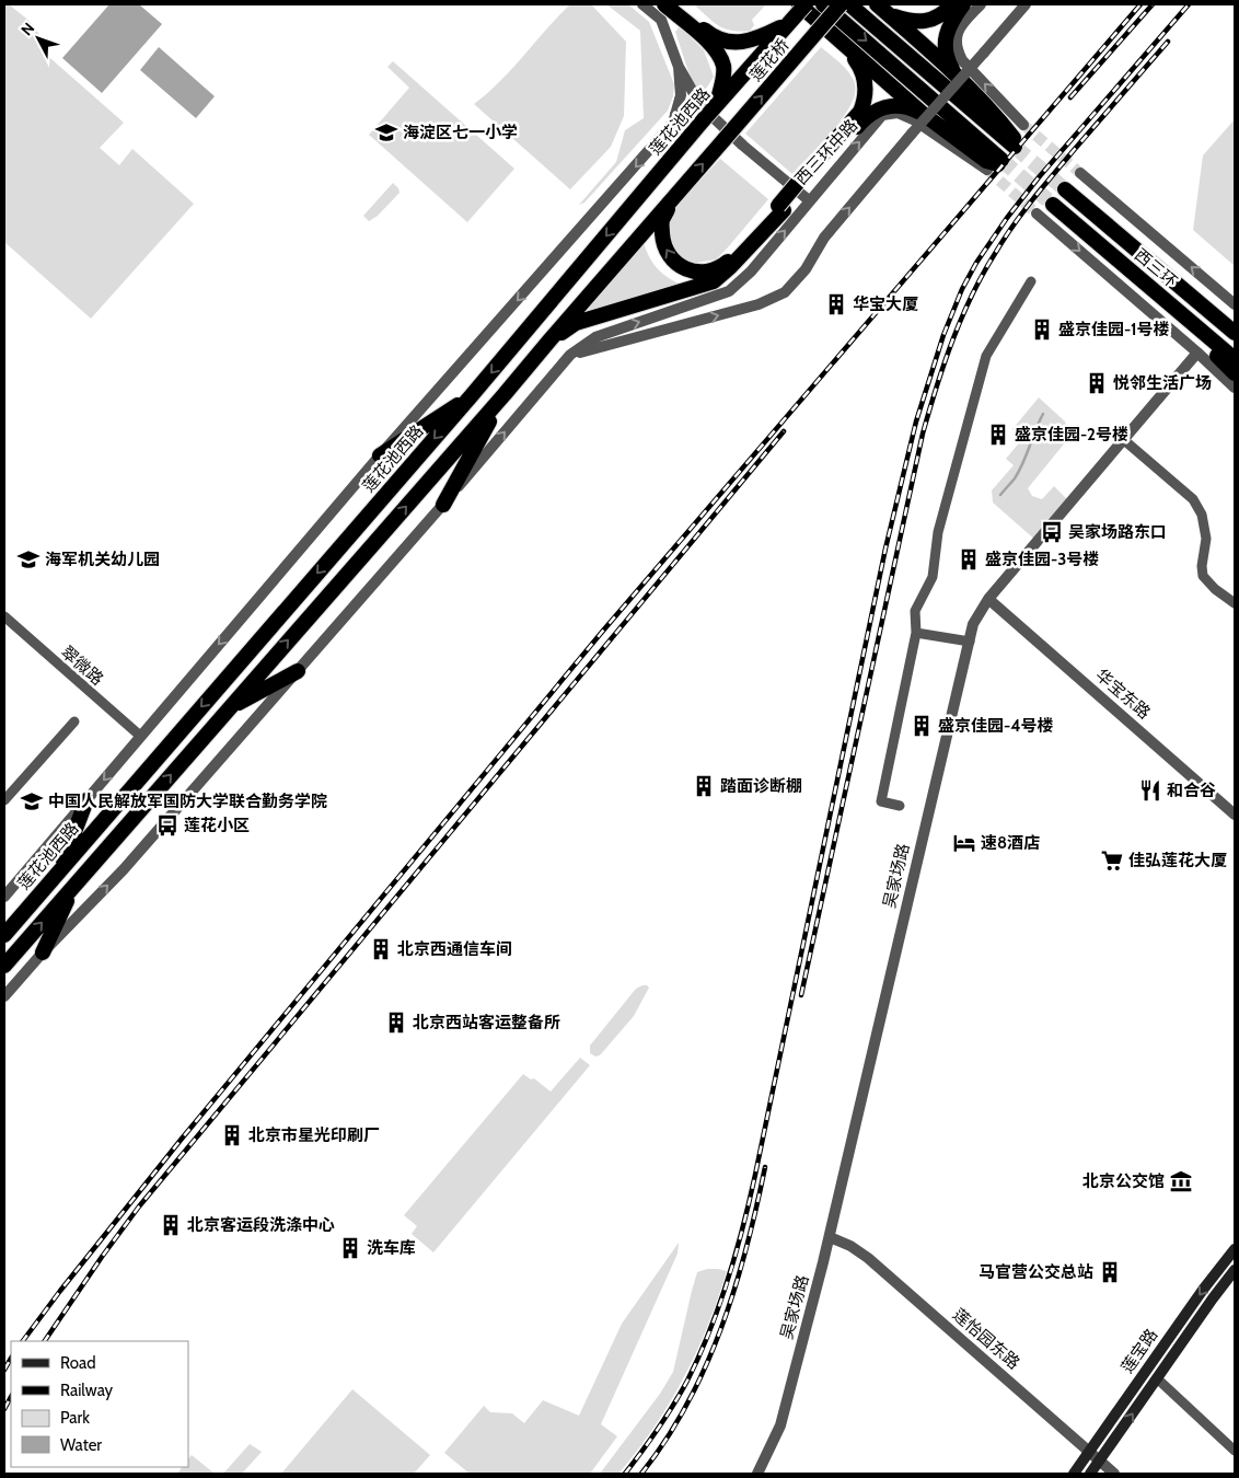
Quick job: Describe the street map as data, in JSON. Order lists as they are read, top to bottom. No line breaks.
{"streets":{"highway":["莲花桥","莲花池西路","西三环"],"main road":["莲宝路"],"street":["西三环中路","翠微路","华宝东路","吴家场路","莲怡园东路"]},"crossings":[["莲花池西路","西三环中路"],["莲花池西路","翠微路"],["华宝东路","吴家场路"],["吴家场路","莲怡园东路"],["莲怡园东路","莲宝路"]],"places":{"school or university":["海淀区七一小学","海军机关幼儿园","中国人民解放军国防大学联合勤务学院"],"building":["华宝大厦","盛京佳园-1号楼","悦邻生活广场","盛京佳园-2号楼","盛京佳园-3号楼","盛京佳园-4号楼","踏面诊断棚","北京西通信车间","北京西站客运整备所","北京市星光印刷厂","北京客运段洗涤中心","洗车库","马官营公交总站"],"bus stop":["吴家场路东口","莲花小区"],"restaurant":["和合谷"],"hotel":["速8酒店"],"supermarket":["佳弘莲花大厦"],"museum":["北京公交馆"]},"legend":["Road","Railway","Park","Water"],"north":"top left"}
